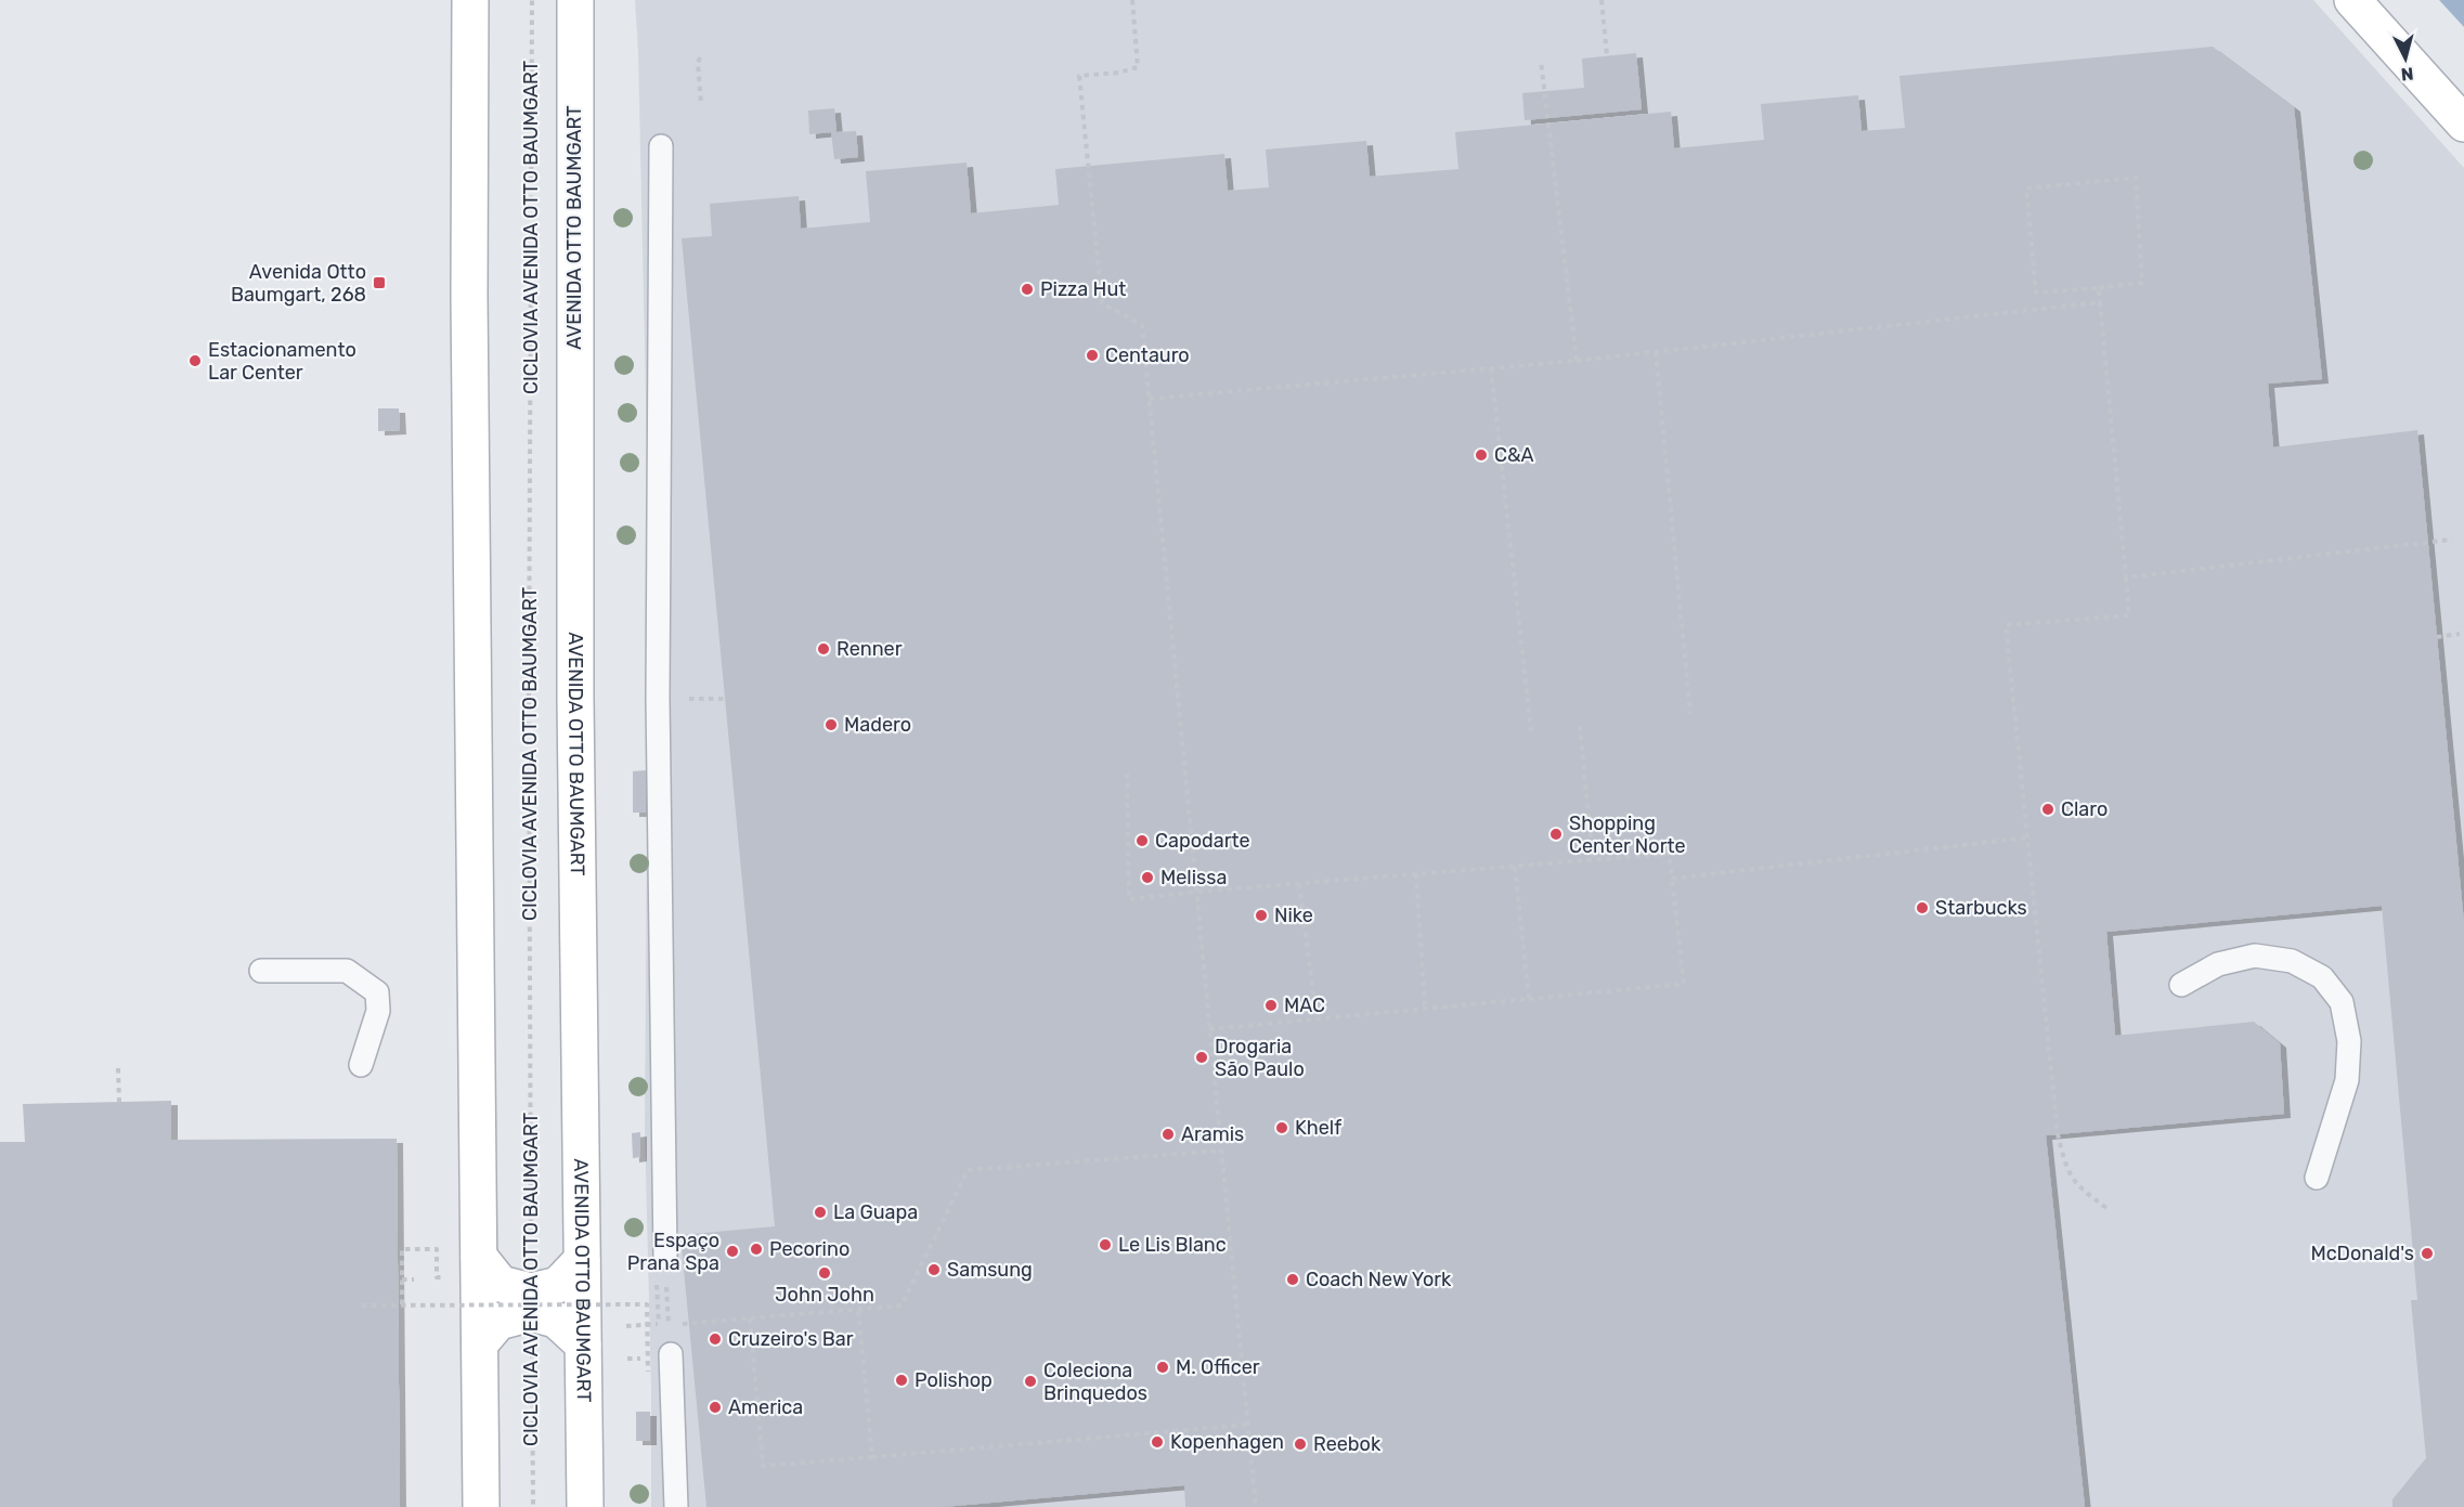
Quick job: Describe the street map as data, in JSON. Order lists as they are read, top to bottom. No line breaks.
{"streets":{"main road":["AVENIDA OTTO BAUMGART"],"path":["CICLOVIA AVENIDA OTTO BAUMGART"]},"places":{"transit":["Avenida Otto Baumgart, 268"],"other":["Pizza Hut","Centauro","Estacionamento Lar Center","C&A","Renner","Madero","Claro","Shopping Center Norte","Capodarte","Melissa","Starbucks","Nike","MAC","Drogaria São Paulo","Khelf","Aramis","La Guapa","Le Lis Blanc","Pecorino","Espaço Prana Spa","McDonald's","Samsung","John John","Coach New York","Cruzeiro's Bar","M. Officer","Polishop","Coleciona Brinquedos","America","Kopenhagen","Reebok"]},"north":"bottom"}
